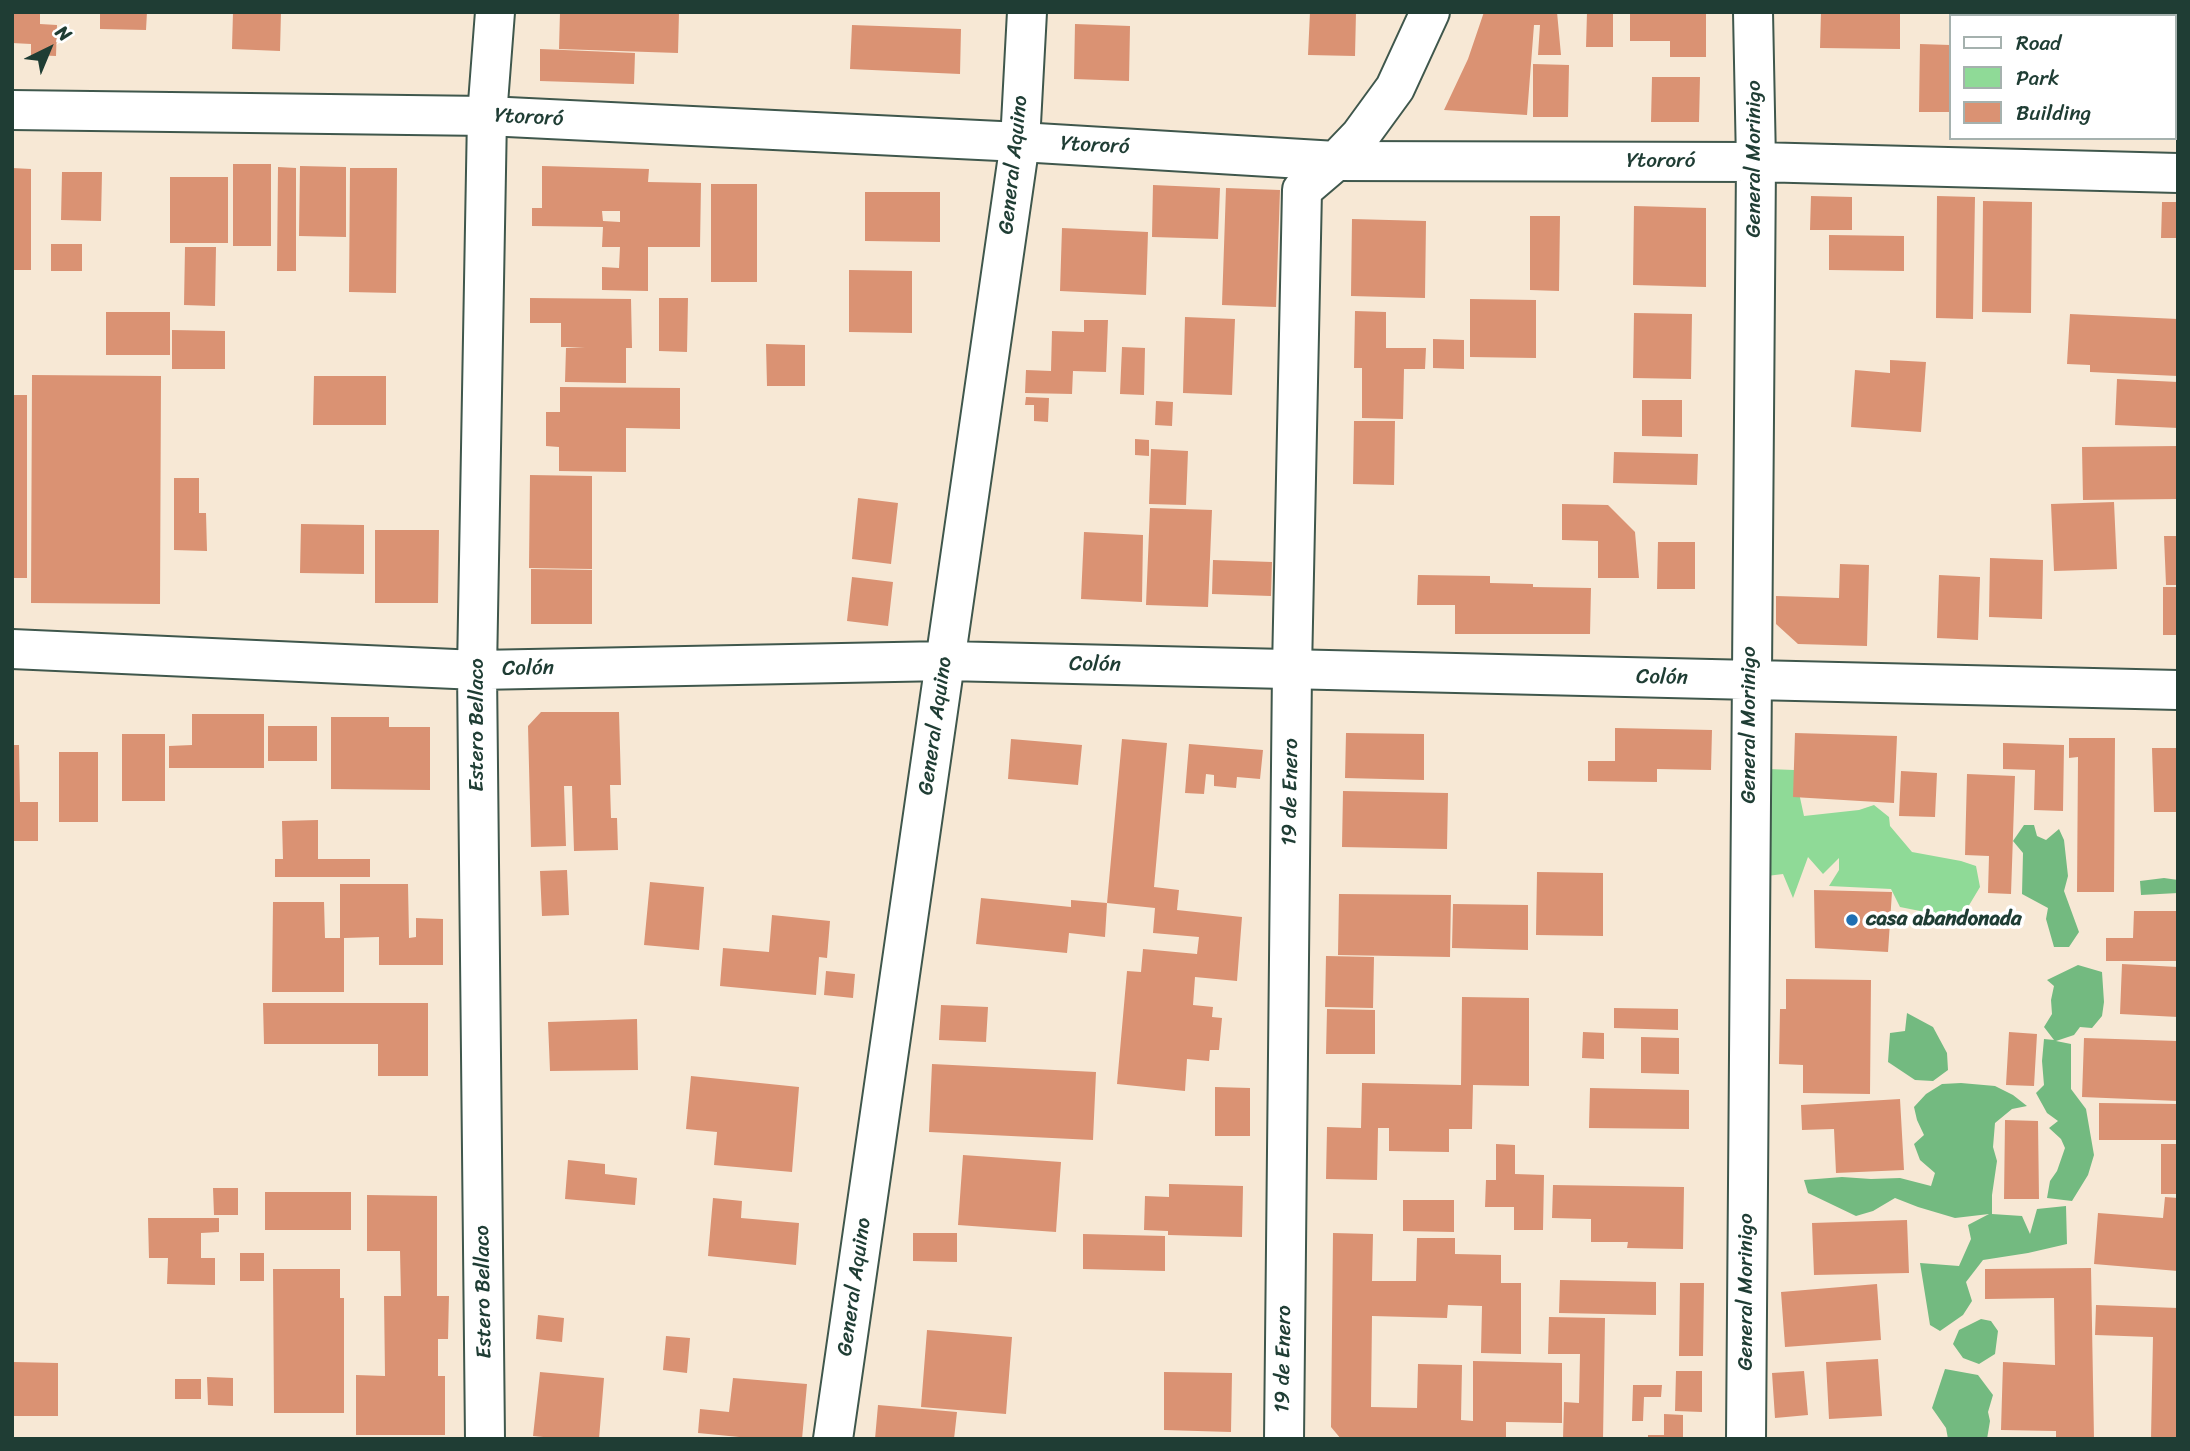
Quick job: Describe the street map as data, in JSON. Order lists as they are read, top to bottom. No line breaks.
{"streets":{"street":["Ytororó","General Morinigo","General Aquino","Colón","Estero Bellaco","19 de Enero"]},"crossings":[["Ytororó","General Morinigo"],["Ytororó","General Aquino"],["Ytororó","Estero Bellaco"],["Ytororó","19 de Enero"],["General Morinigo","Colón"],["General Aquino","Colón"],["Colón","Estero Bellaco"],["Colón","19 de Enero"]],"places":["casa abandonada"],"legend":["Road","Park","Building"],"north":"top right"}
